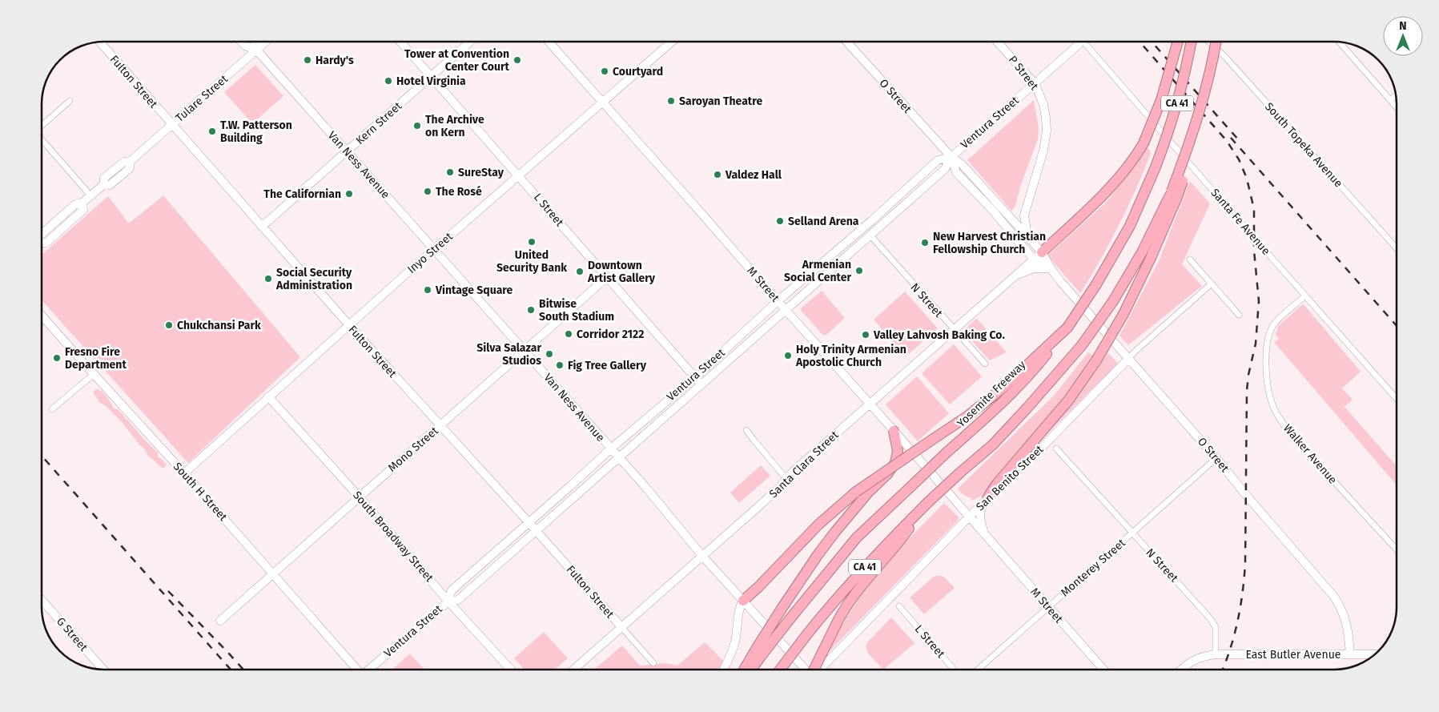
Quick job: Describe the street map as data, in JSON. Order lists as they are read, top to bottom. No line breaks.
{"streets":{"highway":["CA 41","Yosemite Freeway"],"street":["P Street","Fulton Street","O Street","Tulare Street","Ventura Street","Kern Street","South Topeka Avenue","Van Ness Avenue","L Street","Santa Fe Avenue","Inyo Street","M Street","N Street","Mono Street","Walker Avenue","Santa Clara Street","San Benito Street","South H Street","South Broadway Street","Monterey Street","G Street","East Butler Avenue"]},"crossings":[["P Street","O Street"],["P Street","Ventura Street"],["Fulton Street","Tulare Street"],["Fulton Street","Ventura Street"],["Fulton Street","Kern Street"],["Fulton Street","Inyo Street"],["Fulton Street","Mono Street"],["Fulton Street","Santa Clara Street"],["O Street","Ventura Street"],["O Street","Santa Clara Street"],["O Street","San Benito Street"],["O Street","Monterey Street"],["O Street","East Butler Avenue"],["Tulare Street","Van Ness Avenue"],["Ventura Street","Van Ness Avenue"],["Ventura Street","L Street"],["Ventura Street","M Street"],["Ventura Street","N Street"],["Ventura Street","South Broadway Street"],["Kern Street","Van Ness Avenue"],["Kern Street","L Street"],["Van Ness Avenue","Inyo Street"],["Van Ness Avenue","Mono Street"],["Van Ness Avenue","Santa Clara Street"],["L Street","Inyo Street"],["L Street","Mono Street"],["Santa Fe Avenue","Walker Avenue"],["Inyo Street","M Street"],["Inyo Street","South H Street"],["Inyo Street","South Broadway Street"],["M Street","Santa Clara Street"],["M Street","San Benito Street"],["M Street","Monterey Street"],["N Street","Santa Clara Street"],["N Street","Monterey Street"],["N Street","East Butler Avenue"],["Mono Street","South H Street"],["Mono Street","South Broadway Street"]],"places":["Hardy's","Tower at Convention Center Court","Courtyard","Hotel Virginia","Saroyan Theatre","The Archive on Kern","T.W. Patterson Building","SureStay","Valdez Hall","The Rosé","The Californian","Selland Arena","United Security Bank","New Harvest Christian Fellowship Church","Armenian Social Center","Downtown Artist Gallery","Social Security Administration","Vintage Square","Bitwise South Stadium","Chukchansi Park","Corridor 2122","Valley Lahvosh Baking Co.","Silva Salazar Studios","Holy Trinity Armenian Apostolic Church","Fresno Fire Department","Fig Tree Gallery"],"north":"top"}
